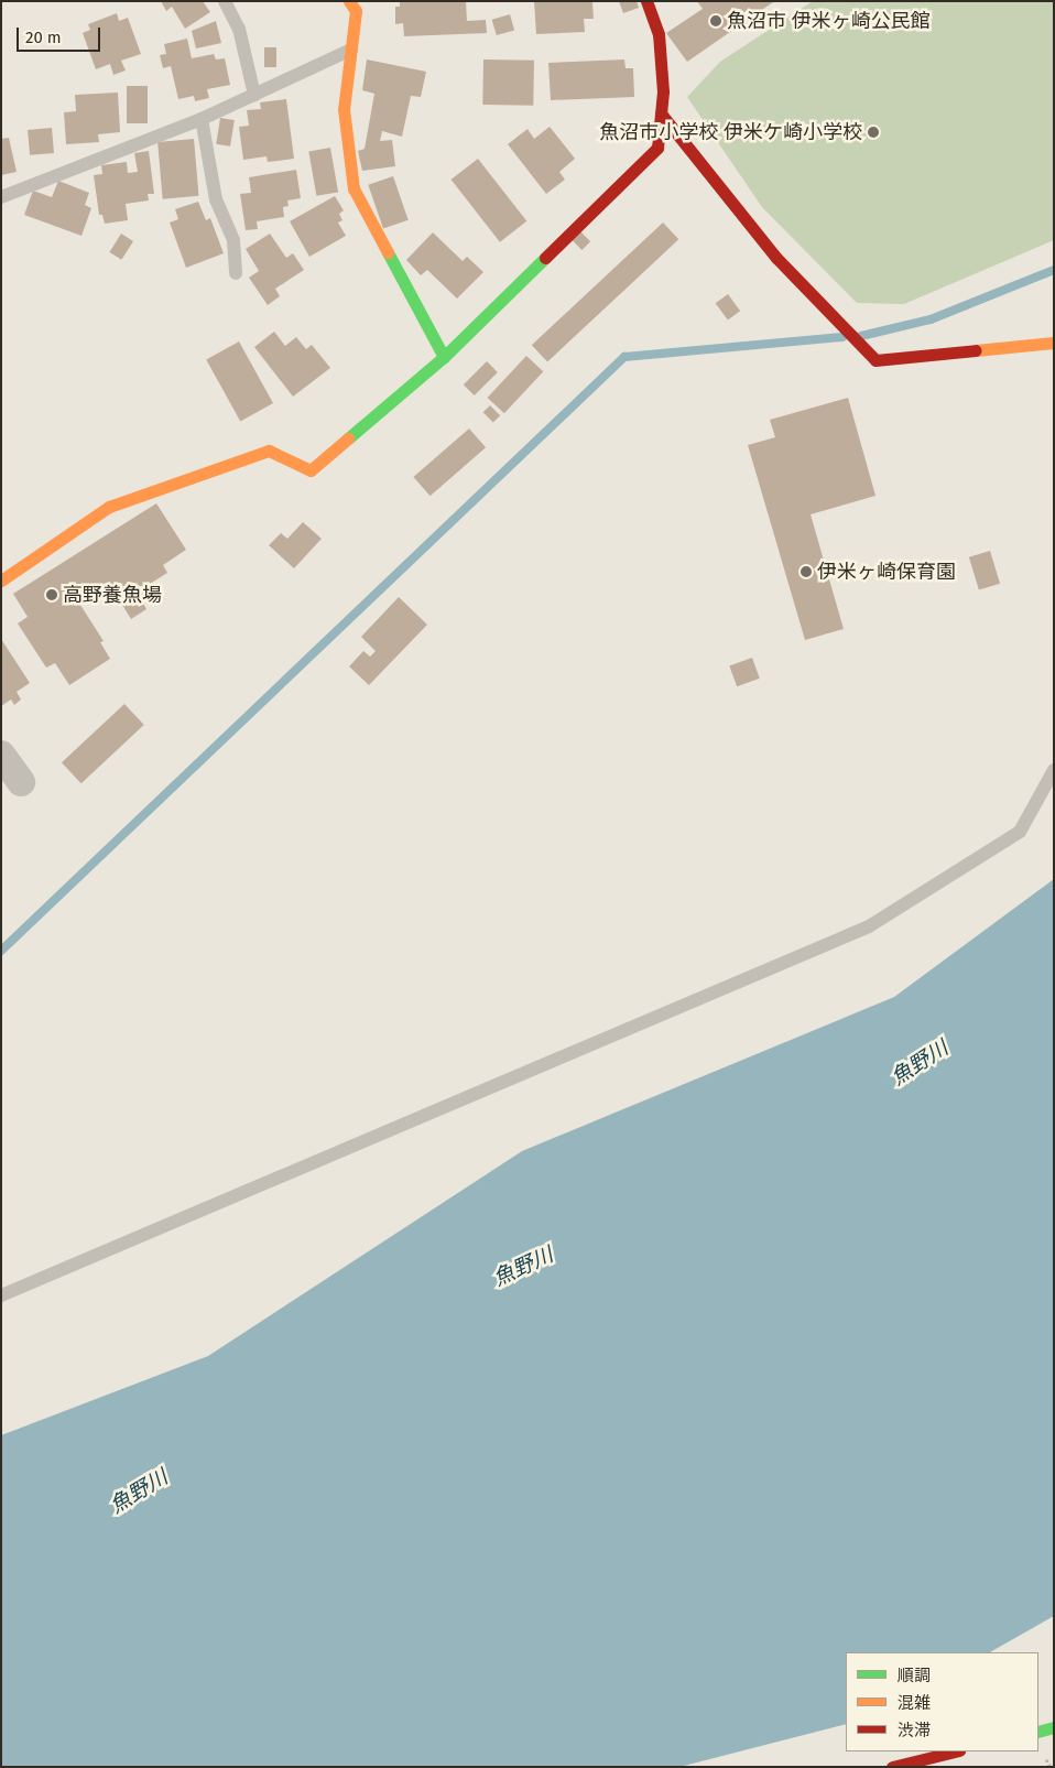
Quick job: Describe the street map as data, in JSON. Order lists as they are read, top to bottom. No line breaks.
{"water":["魚野川"],"places":["魚沼市 伊米ヶ崎公民館","魚沼市小学校 伊米ケ崎小学校","伊米ヶ崎保育園","高野養魚場"],"legend":["順調","混雑","渋滞"],"scale_bar":"20 m"}
